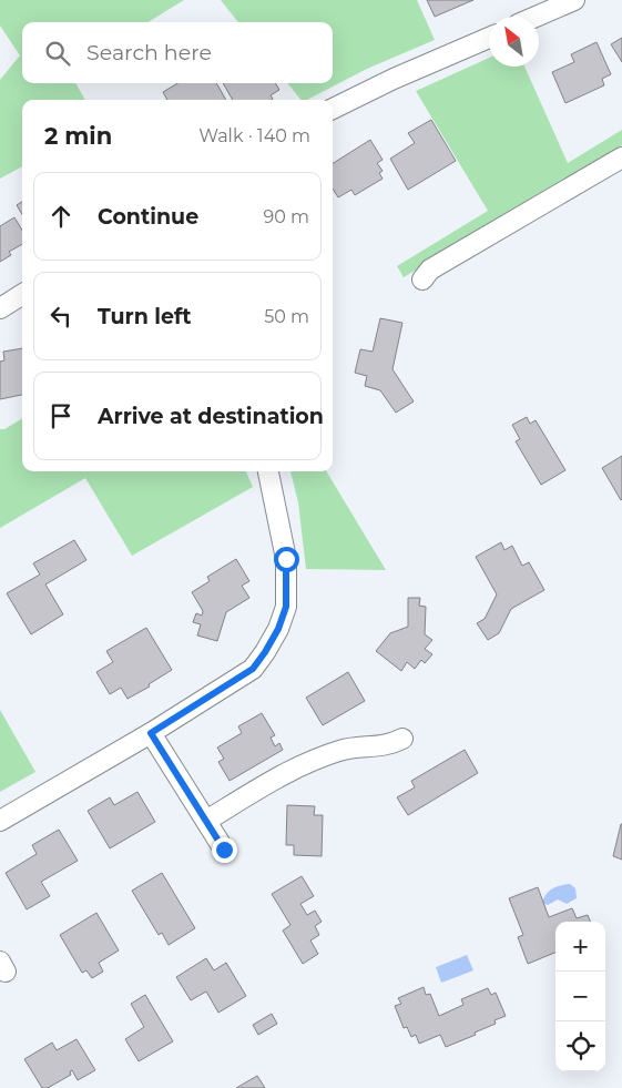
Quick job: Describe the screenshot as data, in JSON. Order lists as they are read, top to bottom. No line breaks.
{"north":"top left","page":{"search":"Search here","heading":["2 min","Walk · 140 m"],"list":[["Continue","90 m"],["Turn left","50 m"],"Arrive at destination"],"map_buttons":["+","−"]}}
